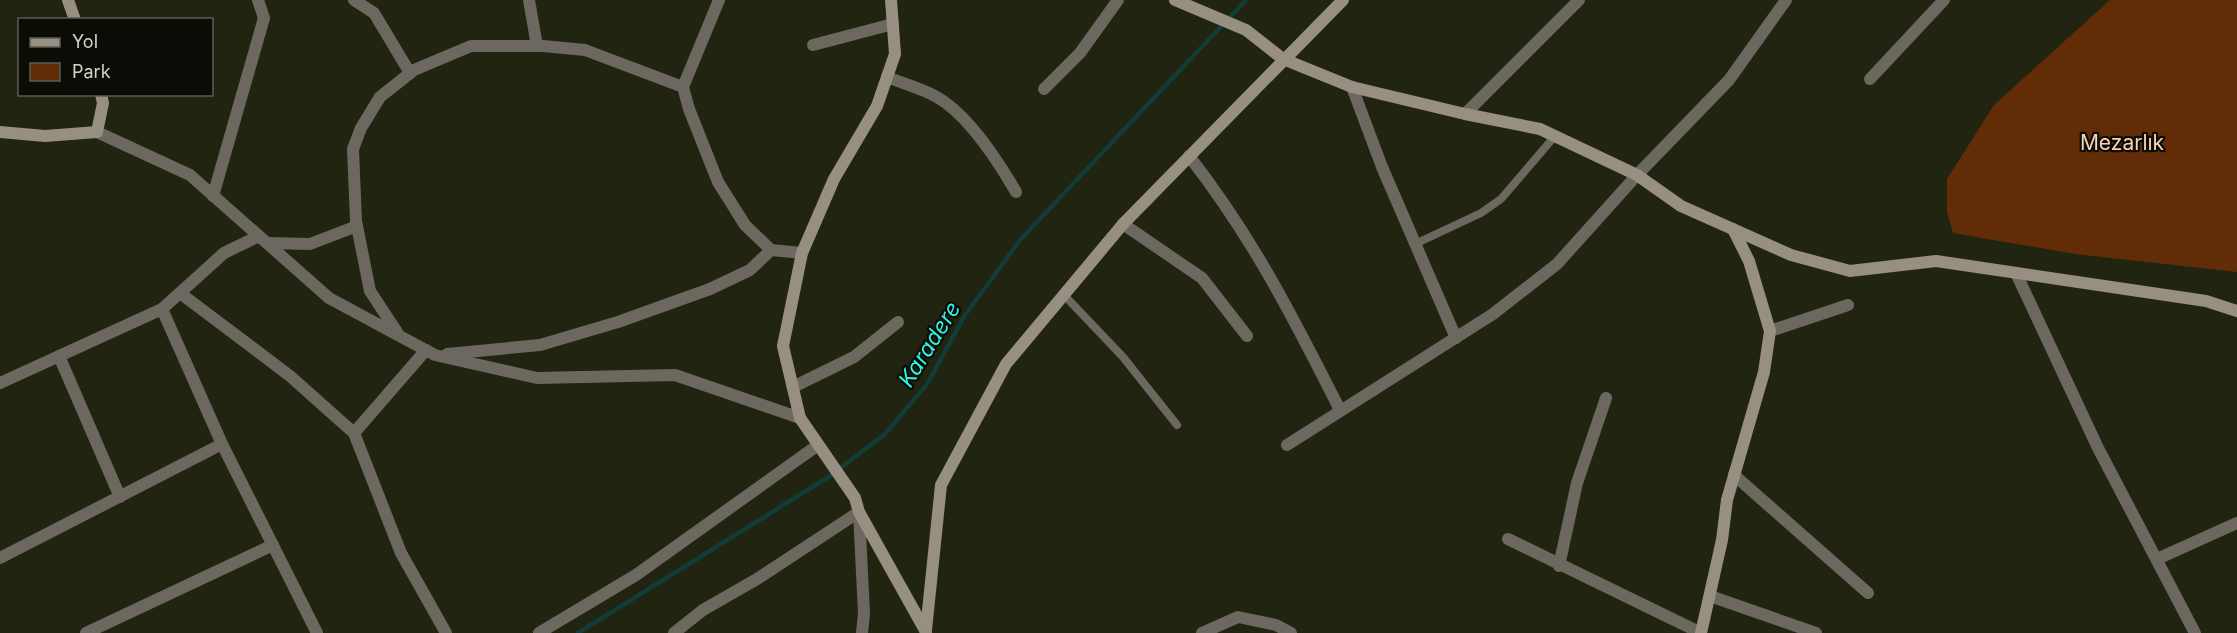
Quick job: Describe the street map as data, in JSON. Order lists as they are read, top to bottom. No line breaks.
{"water":["Karadere"],"parks":["Mezarlık"],"legend":["Yol","Park"]}
